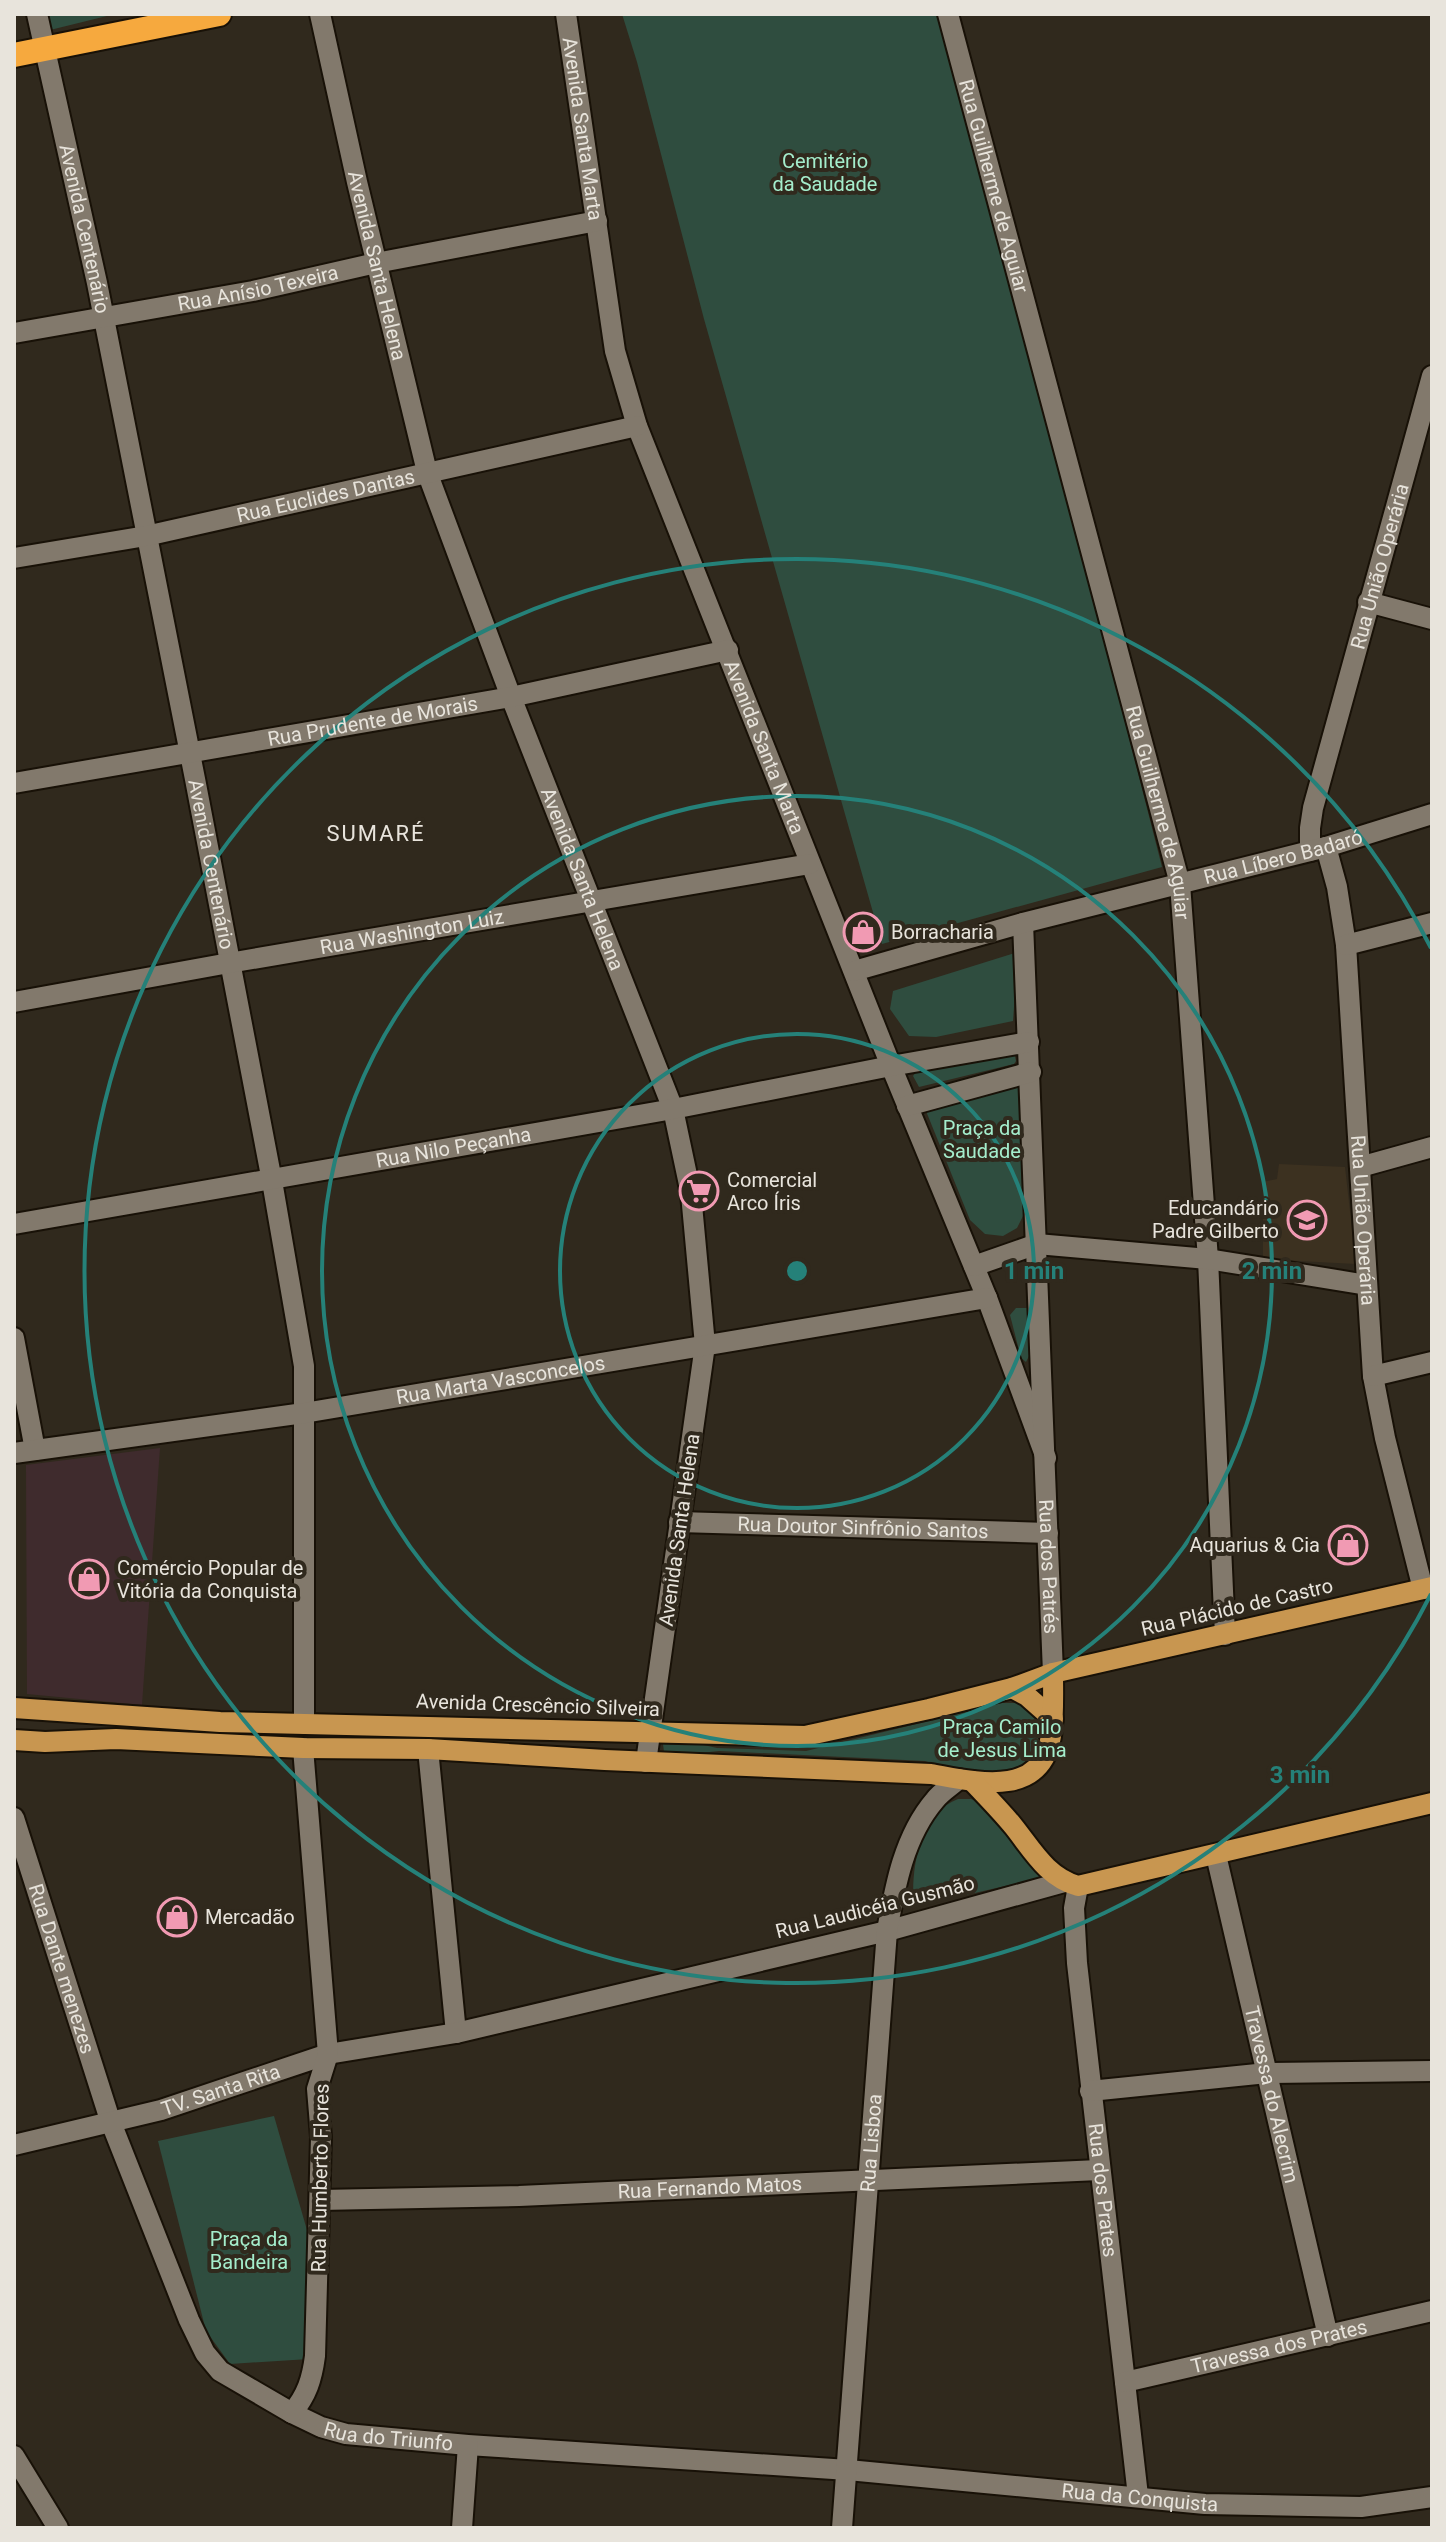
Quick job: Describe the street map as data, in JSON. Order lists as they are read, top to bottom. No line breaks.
{"streets":{"main road":["Rua Plácido de Castro","Avenida Crescêncio Silveira","Rua Laudicéia Gusmão"],"street":["Avenida Santa Marta","Rua Guilherme de Aguiar","Avenida Centenário","Avenida Santa Helena","Rua Anísio Texeira","Rua Euclides Dantas","Rua União Operária","Rua Prudente de Morais","Rua Líbero Badaró","Rua Washington Luiz","Rua Nilo Peçanha","Rua Marta Vasconcelos","Rua Doutor Sinfrônio Santos","Rua dos Patrés","Rua Dante menezes","TV. Santa Rita","Travessa do Alecrim","Rua Lisboa","Rua Humberto Flores","Rua Fernando Matos","Rua dos Prates","Travessa dos Prates","Rua do Triunfo","Rua da Conquista"]},"crossings":[["Avenida Santa Marta","Rua Anísio Texeira"],["Avenida Santa Marta","Rua Euclides Dantas"],["Avenida Santa Marta","Rua Prudente de Morais"],["Avenida Santa Marta","Rua Líbero Badaró"],["Avenida Santa Marta","Rua Washington Luiz"],["Avenida Santa Marta","Rua Nilo Peçanha"],["Avenida Santa Marta","Rua Marta Vasconcelos"],["Avenida Santa Marta","Rua dos Patrés"],["Rua Guilherme de Aguiar","Rua Líbero Badaró"],["Rua Guilherme de Aguiar","Rua Plácido de Castro"],["Avenida Centenário","Rua Anísio Texeira"],["Avenida Centenário","Rua Euclides Dantas"],["Avenida Centenário","Rua Prudente de Morais"],["Avenida Centenário","Rua Washington Luiz"],["Avenida Centenário","Rua Nilo Peçanha"],["Avenida Centenário","Rua Marta Vasconcelos"],["Avenida Centenário","Avenida Crescêncio Silveira"],["Avenida Santa Helena","Rua Anísio Texeira"],["Avenida Santa Helena","Rua Euclides Dantas"],["Avenida Santa Helena","Rua Prudente de Morais"],["Avenida Santa Helena","Rua Washington Luiz"],["Avenida Santa Helena","Rua Nilo Peçanha"],["Avenida Santa Helena","Rua Marta Vasconcelos"],["Avenida Santa Helena","Rua Doutor Sinfrônio Santos"],["Avenida Santa Helena","Avenida Crescêncio Silveira"],["Rua União Operária","Rua Líbero Badaró"],["Rua União Operária","Rua Plácido de Castro"],["Rua Doutor Sinfrônio Santos","Rua dos Patrés"],["Rua dos Patrés","Rua Plácido de Castro"],["Rua dos Patrés","Avenida Crescêncio Silveira"],["Rua Plácido de Castro","Avenida Crescêncio Silveira"],["Rua Laudicéia Gusmão","TV. Santa Rita"],["Rua Laudicéia Gusmão","Travessa do Alecrim"],["Rua Laudicéia Gusmão","Rua Lisboa"],["Rua Laudicéia Gusmão","Rua Humberto Flores"],["Rua Laudicéia Gusmão","Rua dos Prates"],["Rua Dante menezes","TV. Santa Rita"],["Rua Dante menezes","Rua do Triunfo"],["TV. Santa Rita","Rua Humberto Flores"],["TV. Santa Rita","Rua do Triunfo"],["Travessa do Alecrim","Travessa dos Prates"],["Rua Lisboa","Rua Fernando Matos"],["Rua Lisboa","Rua do Triunfo"],["Rua Lisboa","Rua da Conquista"],["Rua Humberto Flores","Rua Fernando Matos"],["Rua Humberto Flores","Rua do Triunfo"],["Rua Fernando Matos","Rua dos Prates"],["Rua dos Prates","Travessa dos Prates"],["Rua dos Prates","Rua da Conquista"],["Rua do Triunfo","Rua da Conquista"]],"districts":["SUMARÉ"],"parks":["Cemitério da Saudade","Praça da Saudade","Praça Camilo de Jesus Lima","Praça da Bandeira"],"places":{"shop":["Borracharia","Aquarius & Cia","Comércio Popular de Vitória da Conquista","Mercadão"],"supermarket":["Comercial Arco Íris"],"school or university":["Educandário Padre Gilberto"]},"rings":["1 min","2 min","3 min"]}
